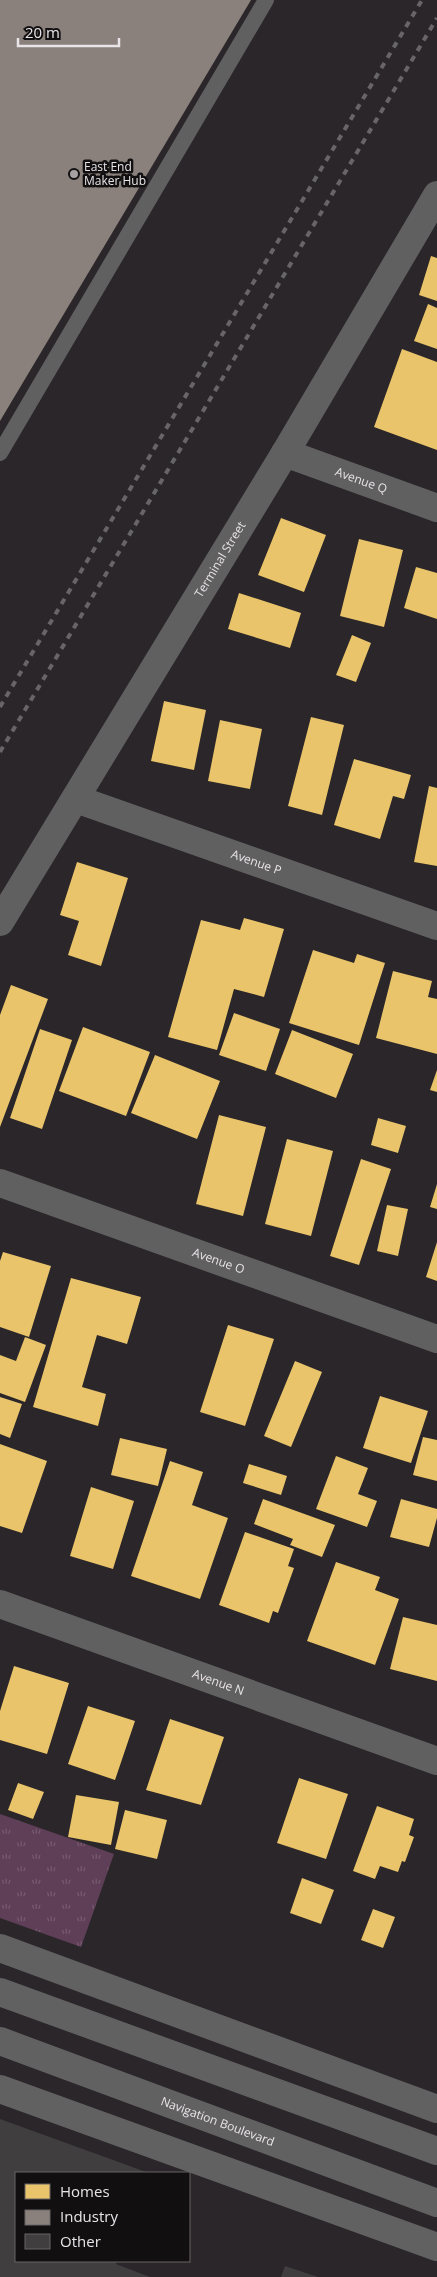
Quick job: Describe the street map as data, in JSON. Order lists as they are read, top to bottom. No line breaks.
{"streets":{"main road":["Navigation Boulevard"],"street":["Avenue Q","Terminal Street","Avenue P","Avenue O","Avenue N"]},"crossings":[["Avenue Q","Terminal Street"],["Terminal Street","Avenue P"]],"places":["East End Maker Hub"],"legend":["Homes","Industry","Other"],"scale_bar":"20 m"}
